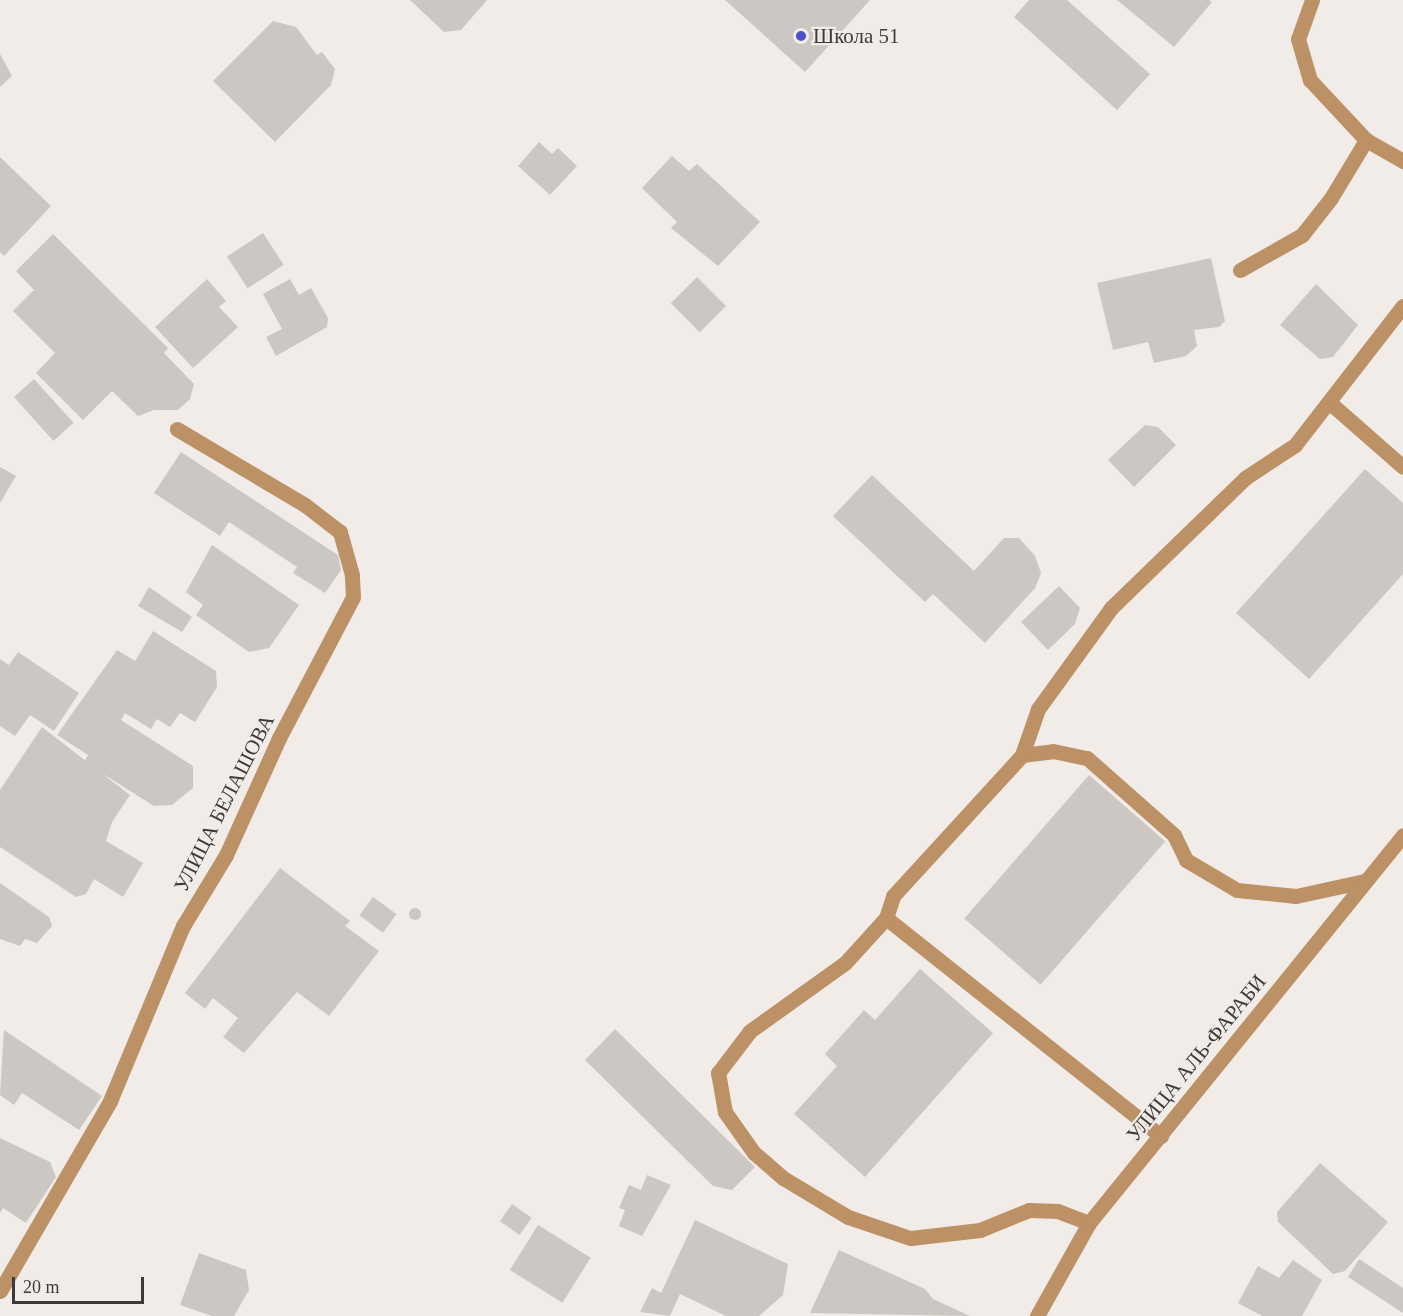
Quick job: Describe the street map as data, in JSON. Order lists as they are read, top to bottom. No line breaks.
{"streets":{"street":["УЛИЦА БЕЛАШОВА","УЛИЦА АЛЬ-ФАРАБИ"]},"places":["Школа 51"],"scale_bar":"20 m"}
